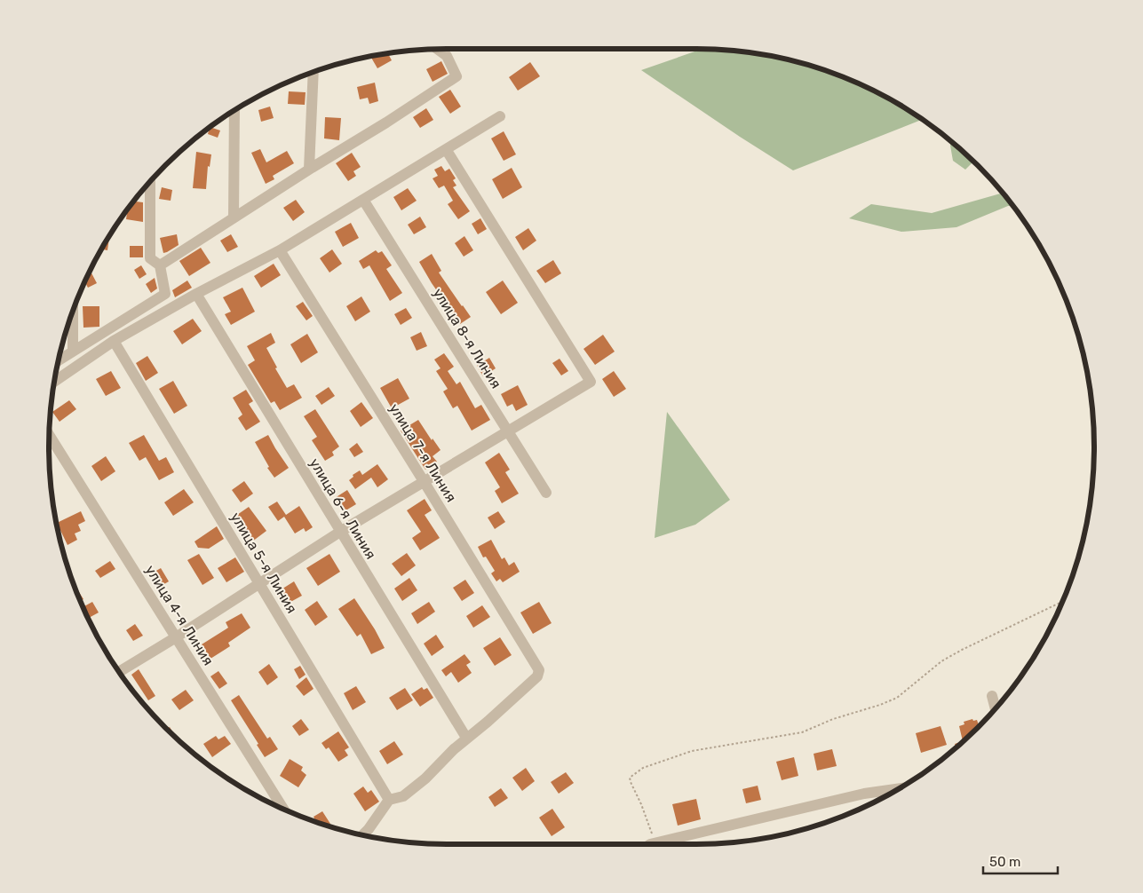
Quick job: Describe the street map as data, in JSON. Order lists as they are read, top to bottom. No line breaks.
{"streets":{"street":["улица 8-я Линия","улица 7-я Линия","улица 6-я Линия","улица 5-я Линия","улица 4-я Линия"]},"crossings":[["улица 7-я Линия","улица 6-я Линия"]],"scale_bar":"50 m"}
